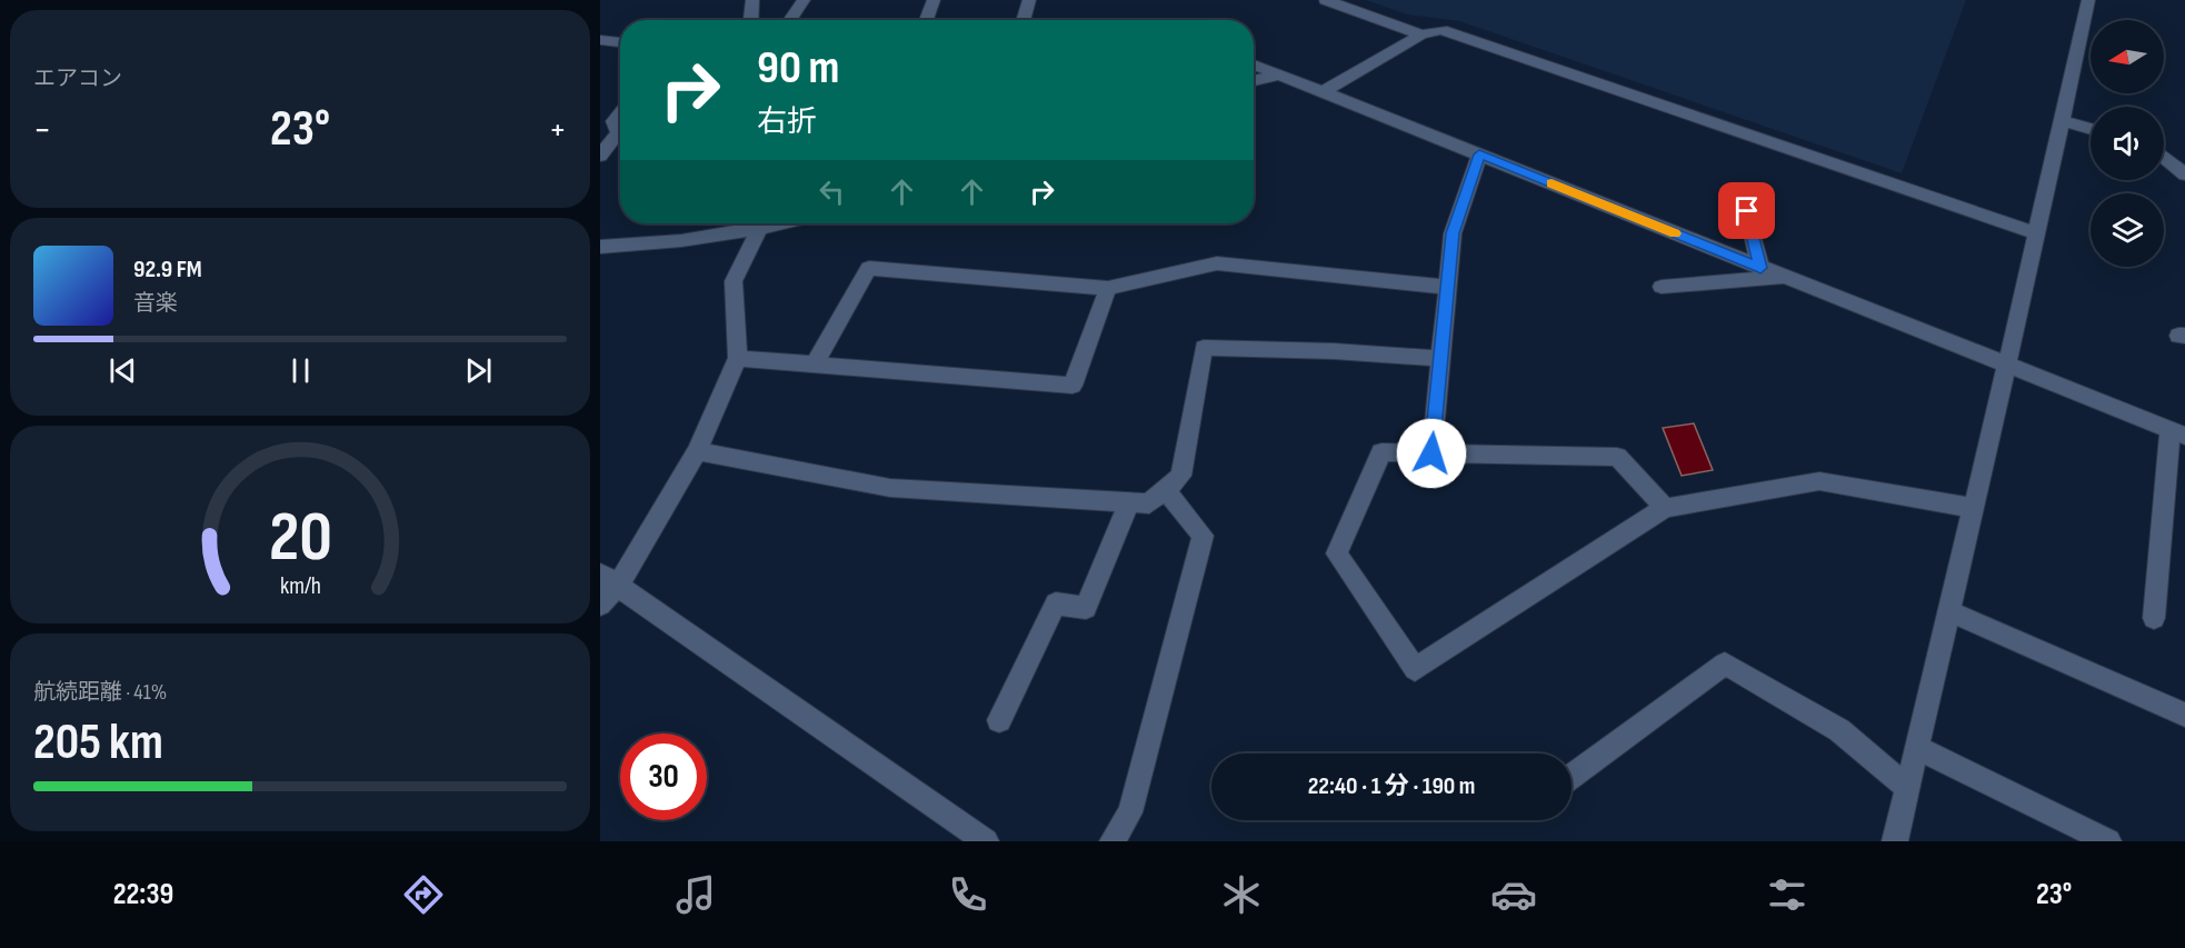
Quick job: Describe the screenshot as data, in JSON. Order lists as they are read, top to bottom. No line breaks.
{"north":"left","page":{"tile":["エアコン",["航続距離 · 41%","205 km"]],"turn":["90 m","右折"],"heat":["−","23°","+"],"song":["92.9 FM","音楽"],"limit":"30","trip":"22:40 · 1 分 · 190 m","tabs":["22:39","23°"],"gauge":["20","km/h"]}}
